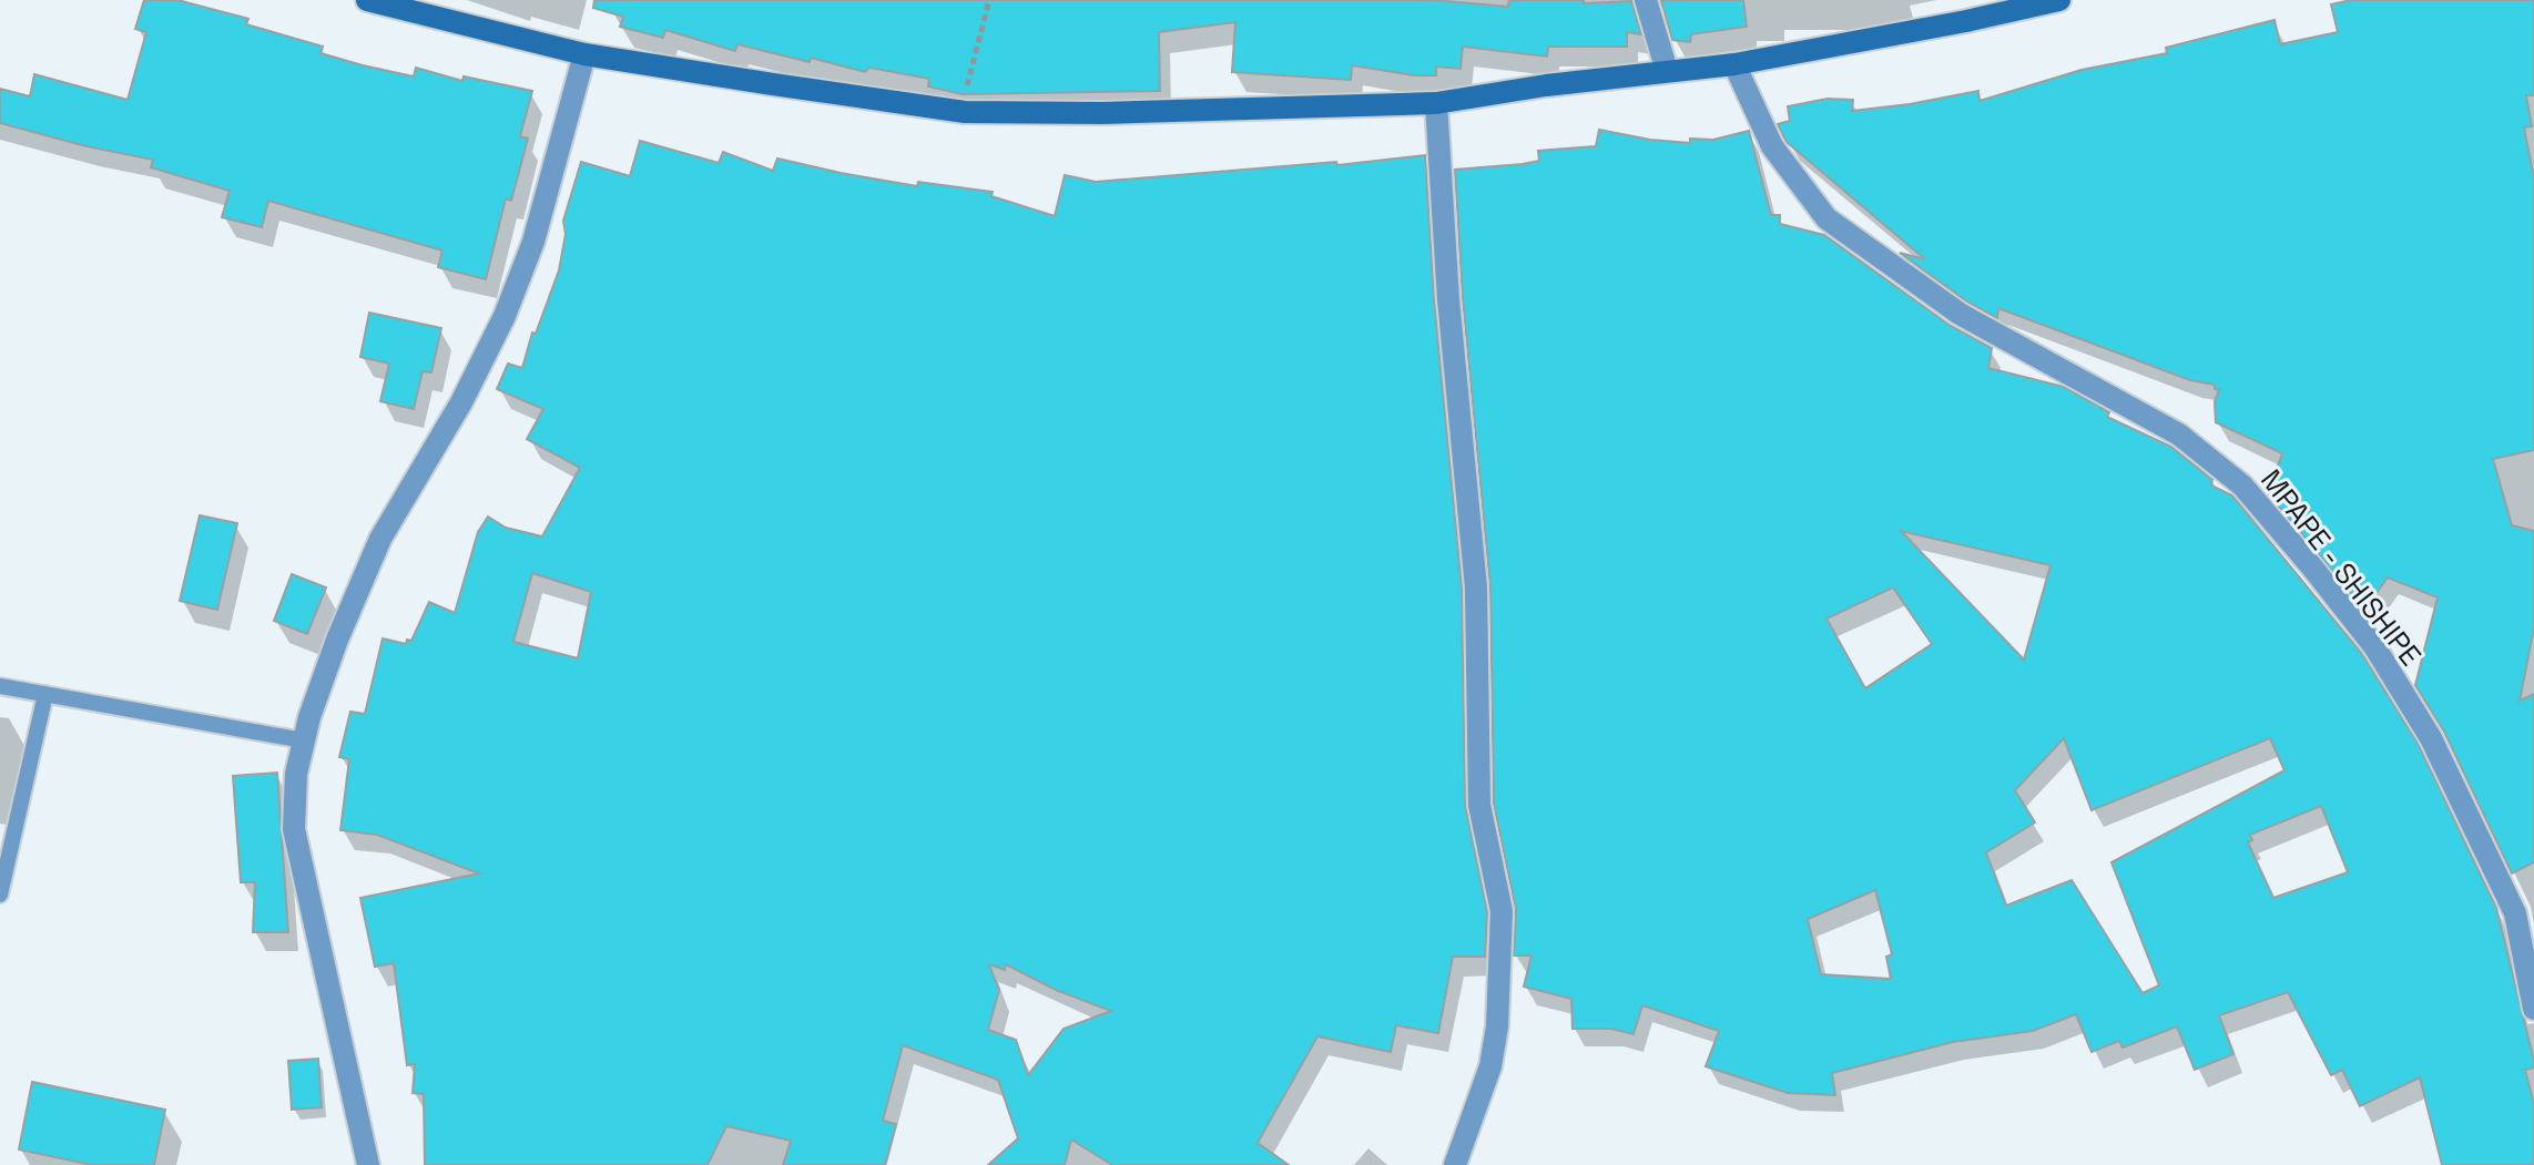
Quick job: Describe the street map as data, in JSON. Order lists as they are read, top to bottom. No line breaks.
{"streets":{"street":["MPAPE - SHISHIPE"]}}
